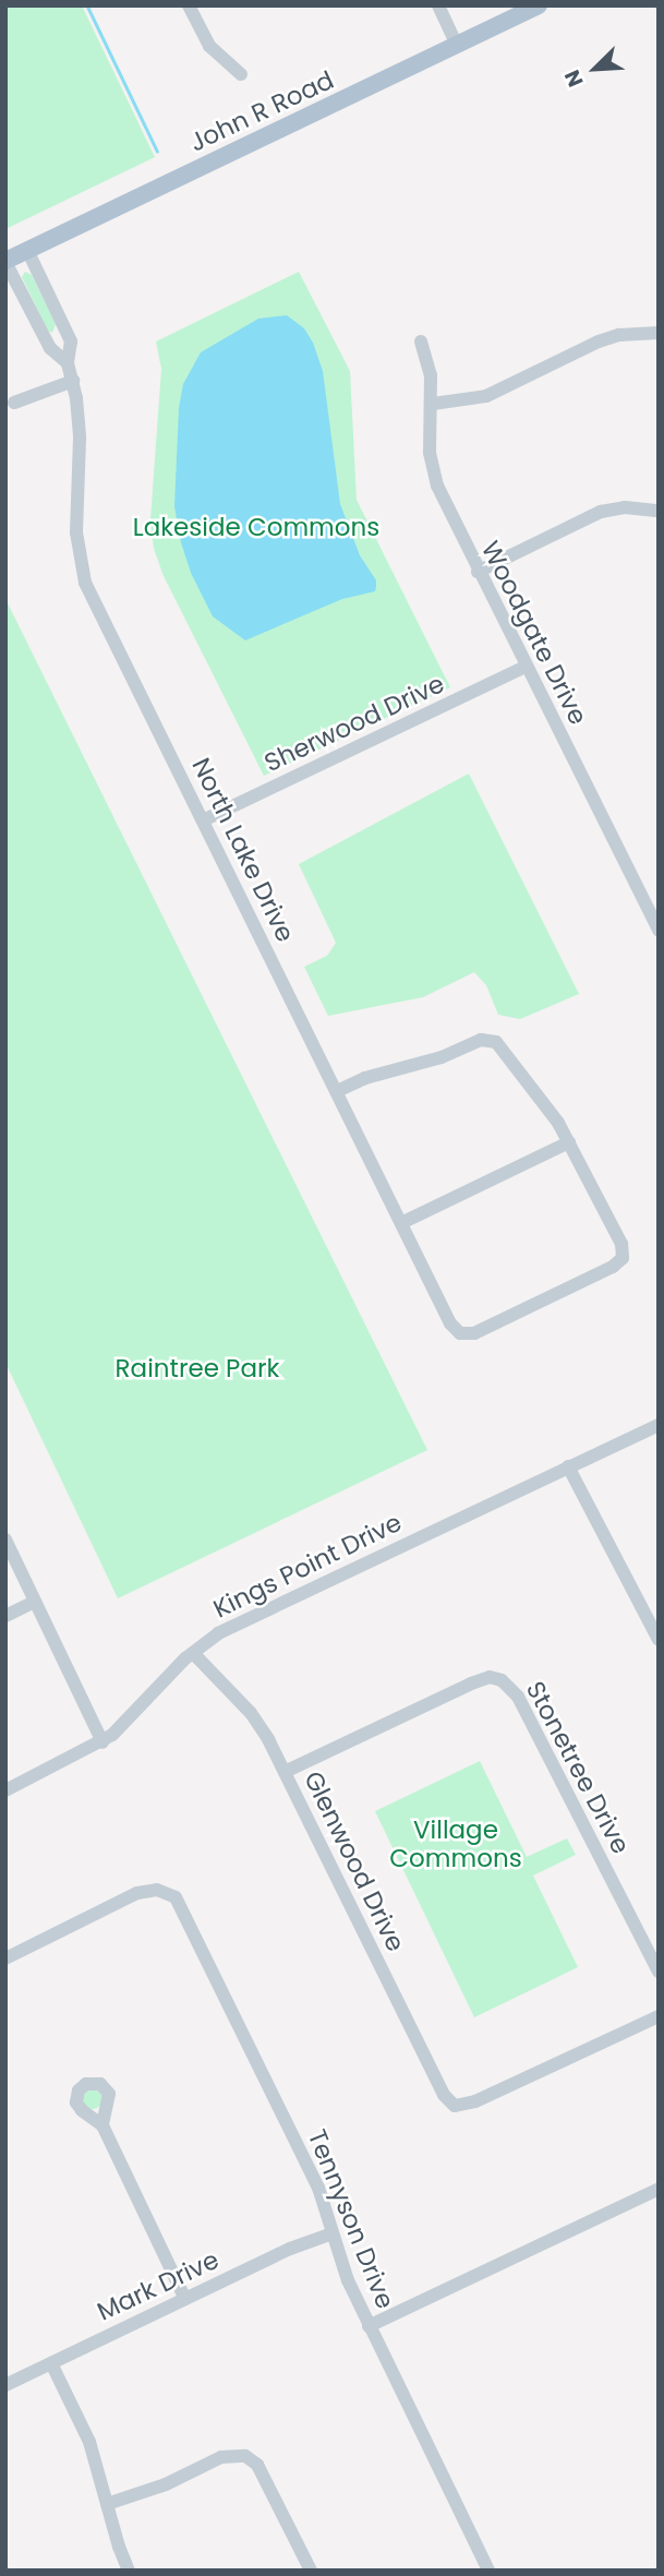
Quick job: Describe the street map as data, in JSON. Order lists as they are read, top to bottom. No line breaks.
{"streets":{"main road":["John R Road"],"street":["Woodgate Drive","Sherwood Drive","North Lake Drive","Kings Point Drive","Stonetree Drive","Glenwood Drive","Tennyson Drive","Mark Drive"]},"crossings":[["John R Road","North Lake Drive"],["Woodgate Drive","Sherwood Drive"],["Sherwood Drive","North Lake Drive"],["Kings Point Drive","Glenwood Drive"],["Stonetree Drive","Glenwood Drive"],["Tennyson Drive","Mark Drive"]],"parks":["Lakeside Commons","Raintree Park","Village Commons"],"north":"bottom left"}
